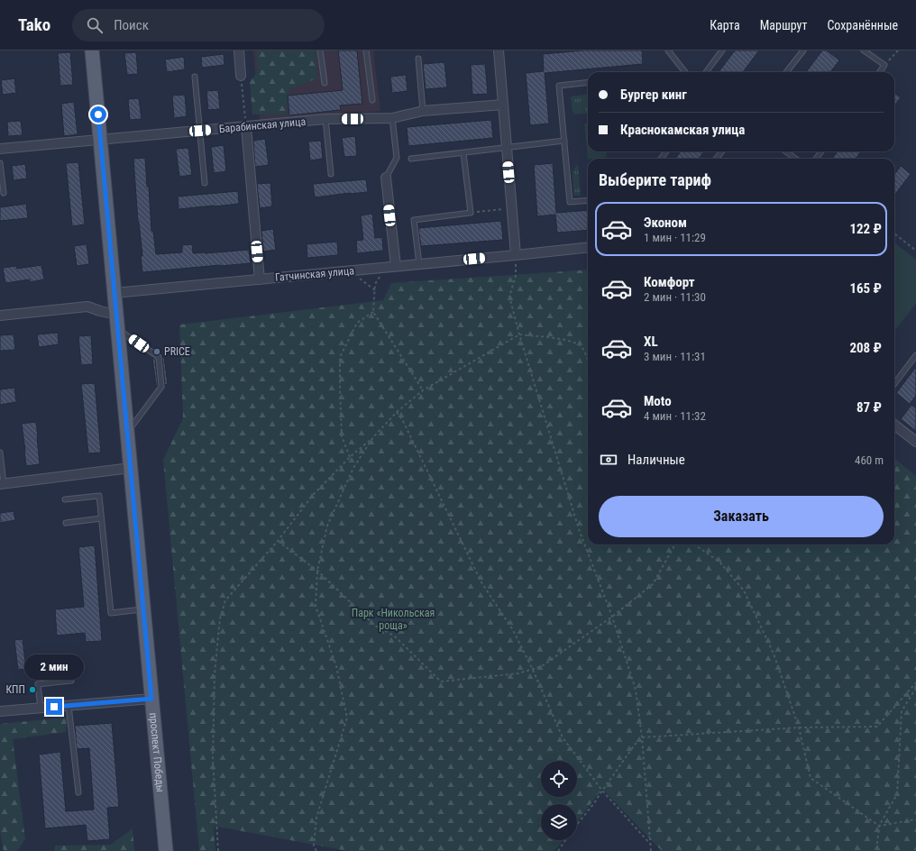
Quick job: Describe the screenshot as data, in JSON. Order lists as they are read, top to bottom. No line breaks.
{"streets":{"main road":["проспект Победы"],"street":["Барабинская улица","Гатчинская улица"]},"crossings":[["Барабинская улица","проспект Победы"],["Гатчинская улица","проспект Победы"]],"parks":["Парк «Никольская роща»"],"places":["PRICE","КПП"],"page":{"header":"Tako","search":"Поиск","nav":["Карта","Маршрут","Сохранённые"],"banner":["Бургер кинг","Краснокамская улица"],"heading":"Выберите тариф","list":[{"name":"Эконом","note":"1 мин · 11:29","value":"122 ₽"},{"name":"Комфорт","note":"2 мин · 11:30","value":"165 ₽"},{"name":"XL","note":"3 мин · 11:31","value":"208 ₽"},{"name":"Moto","note":"4 мин · 11:32","value":"87 ₽"}],"pay":["Наличные","460 m"],"buttons":"Заказать","bubble":"2 мин"}}
